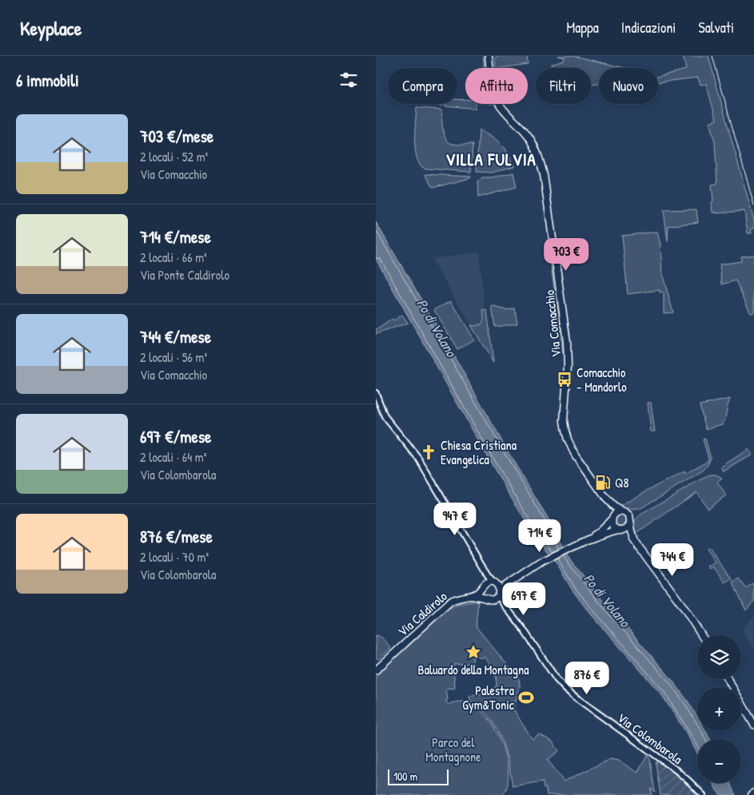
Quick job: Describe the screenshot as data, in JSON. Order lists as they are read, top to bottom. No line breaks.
{"streets":{"main road":["Via Comacchio","Via Caldirolo"],"street":["Via Colombarola"]},"crossings":[["Via Caldirolo","Via Colombarola"]],"districts":["VILLA FULVIA"],"water":["Po di Volano"],"parks":["Parco del Montagnone"],"places":{"bus stop":["Comacchio - Mandorlo"],"church":["Chiesa Cristiana Evangelica"],"fuel station":["Q8"],"place":["Baluardo della Montagna"],"sports":["Palestra Gym&Tonic"]},"scale_bar":"100 m","page":{"header":"Keyplace","nav":["Mappa","Indicazioni","Salvati"],"heading":"6 immobili","chip":["Compra","Affitta","Filtri","Nuovo"],"list":[{"name":"703 €/mese","note":"2 locali · 52 m² · Via Comacchio"},{"name":"714 €/mese","note":"2 locali · 66 m² · Via Ponte Caldirolo"},{"name":"744 €/mese","note":"2 locali · 56 m² · Via Comacchio"},{"name":"697 €/mese","note":"2 locali · 64 m² · Via Colombarola"},{"name":"876 €/mese","note":"2 locali · 70 m² · Via Colombarola"}],"price":["703 €","947 €","714 €","744 €","697 €","876 €"],"map_buttons":["+","−"],"scale":"100 m"}}
